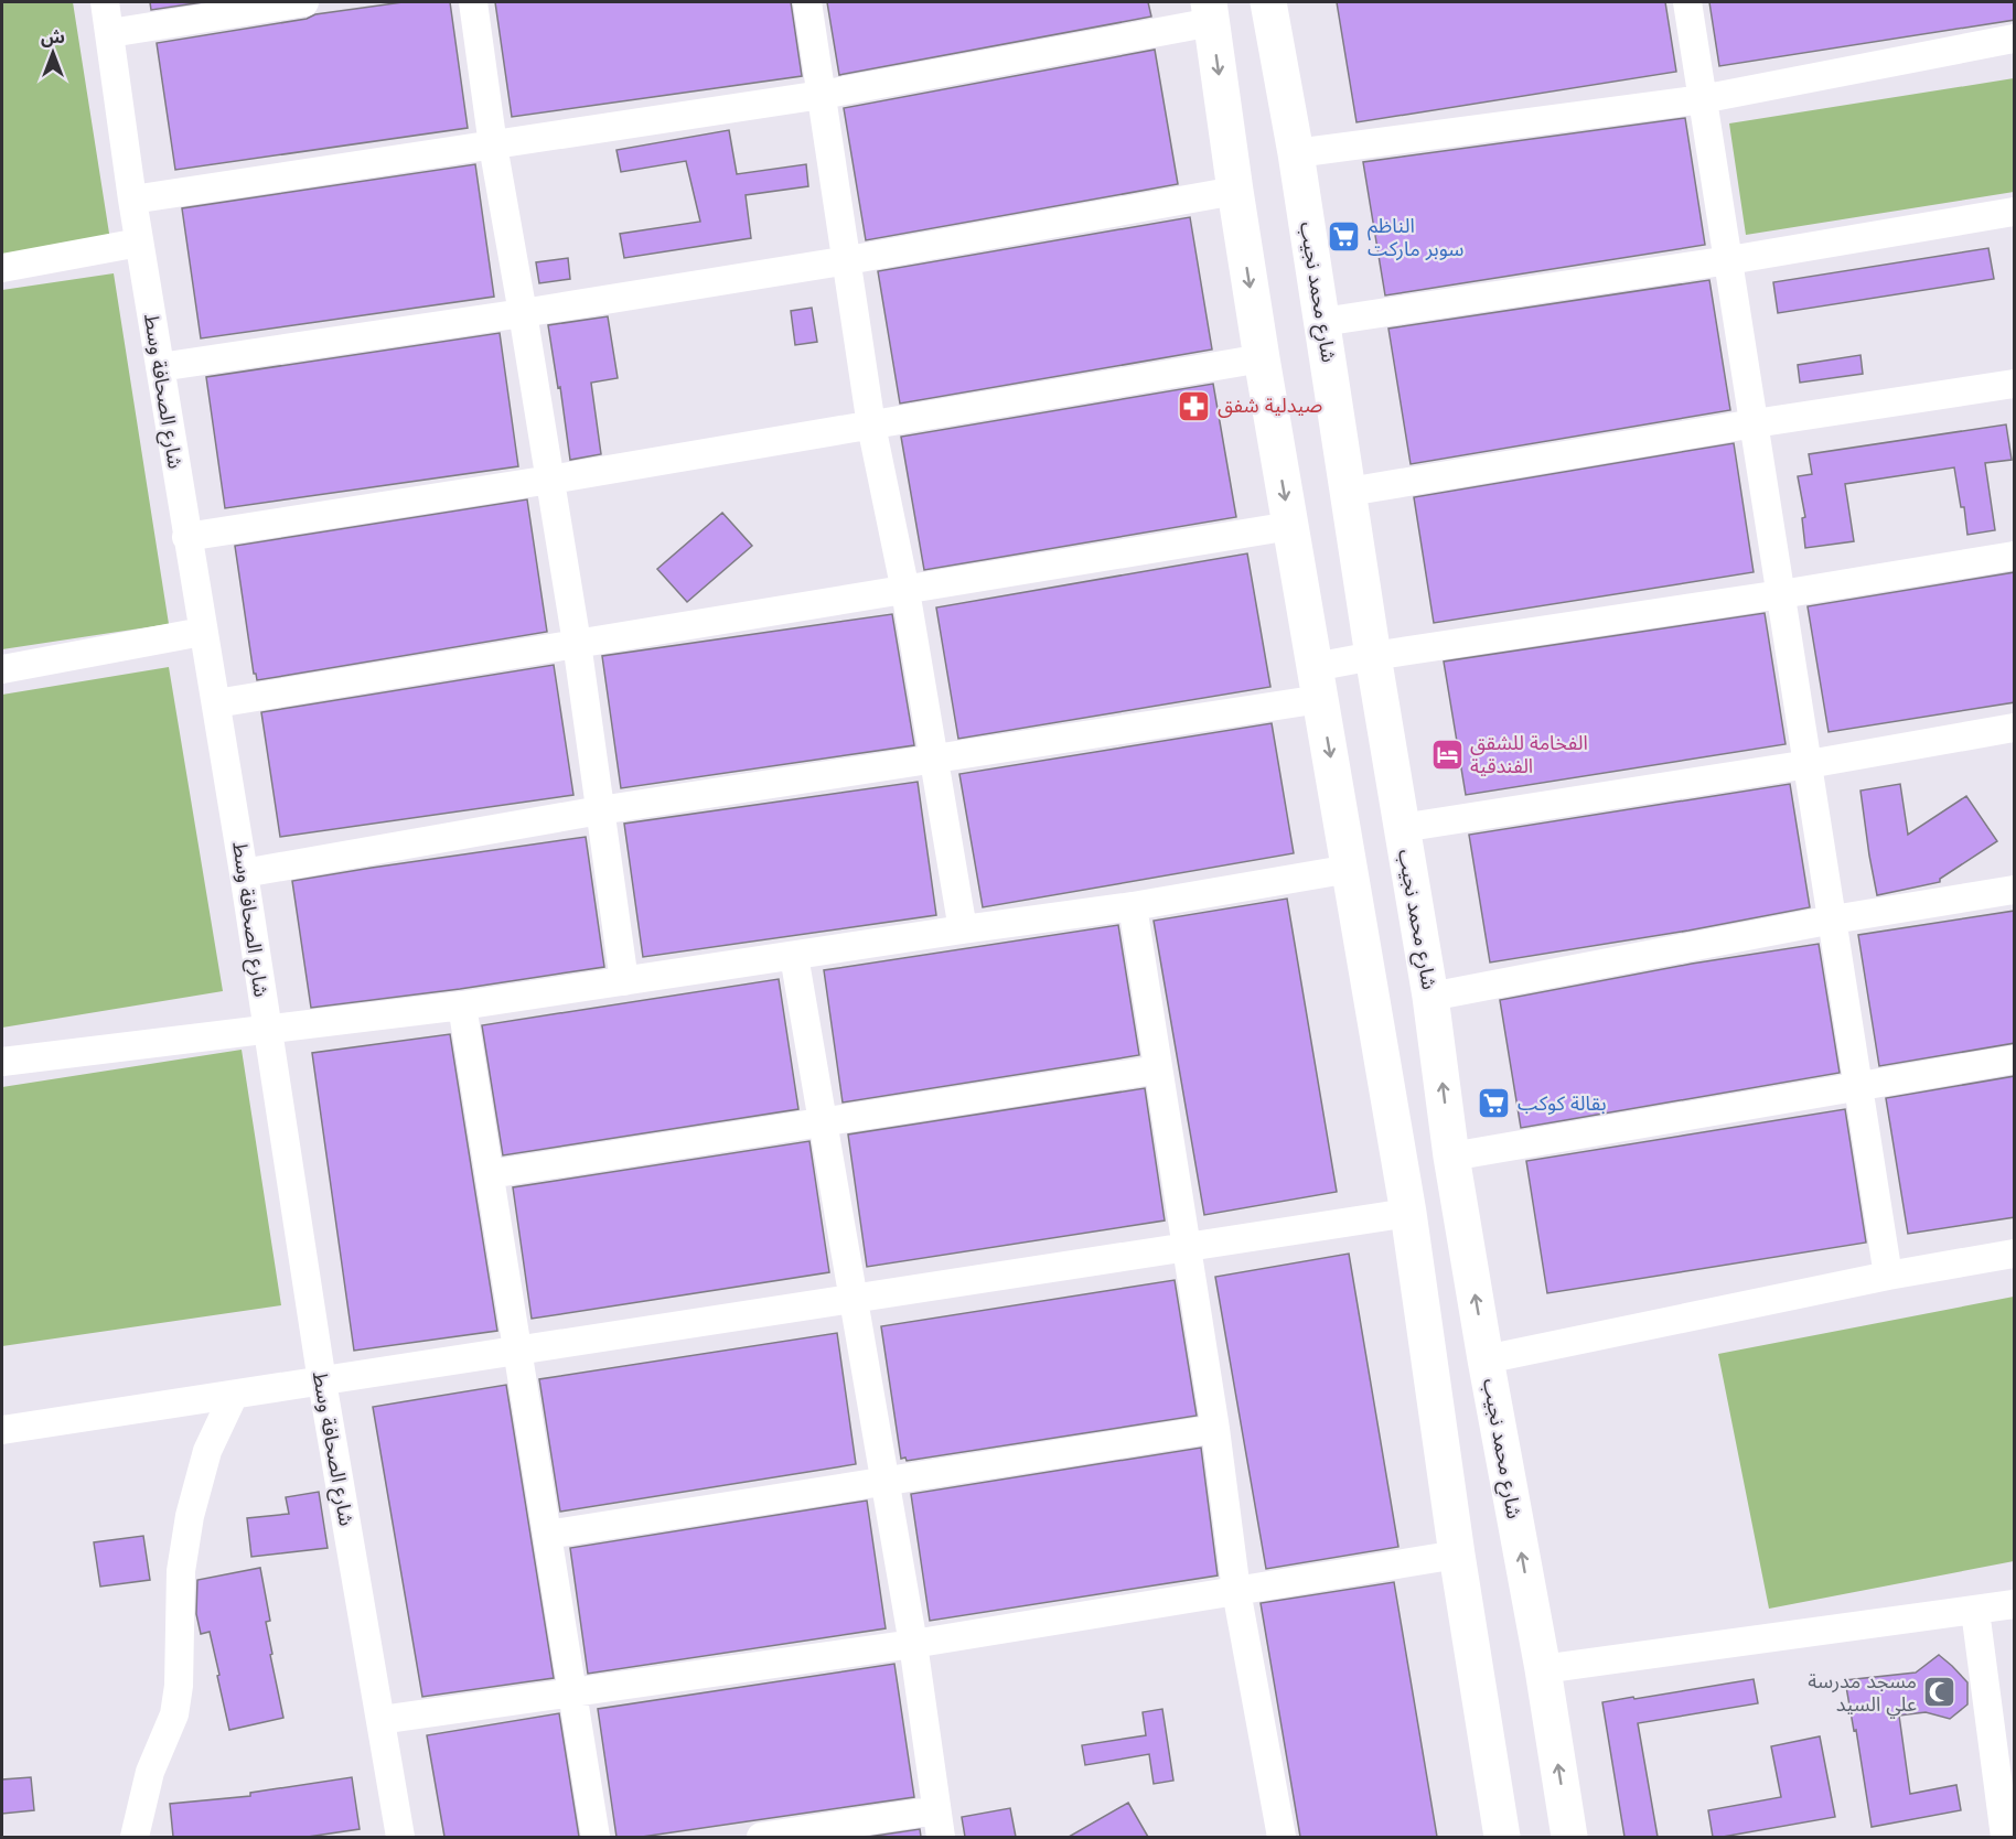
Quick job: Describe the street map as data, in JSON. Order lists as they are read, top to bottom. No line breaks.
{"streets":{"main road":["شارع محمد نجيب"],"street":["شارع الصحافة وسط"]},"places":{"supermarket":["الناظم سوبر ماركت","بقالة كوكب"],"pharmacy":["صيدلية شفق"],"hotel":["الفخامة للشقق الفندقية"],"mosque":["مسجد مدرسة علي السيد"]},"north":"top"}
